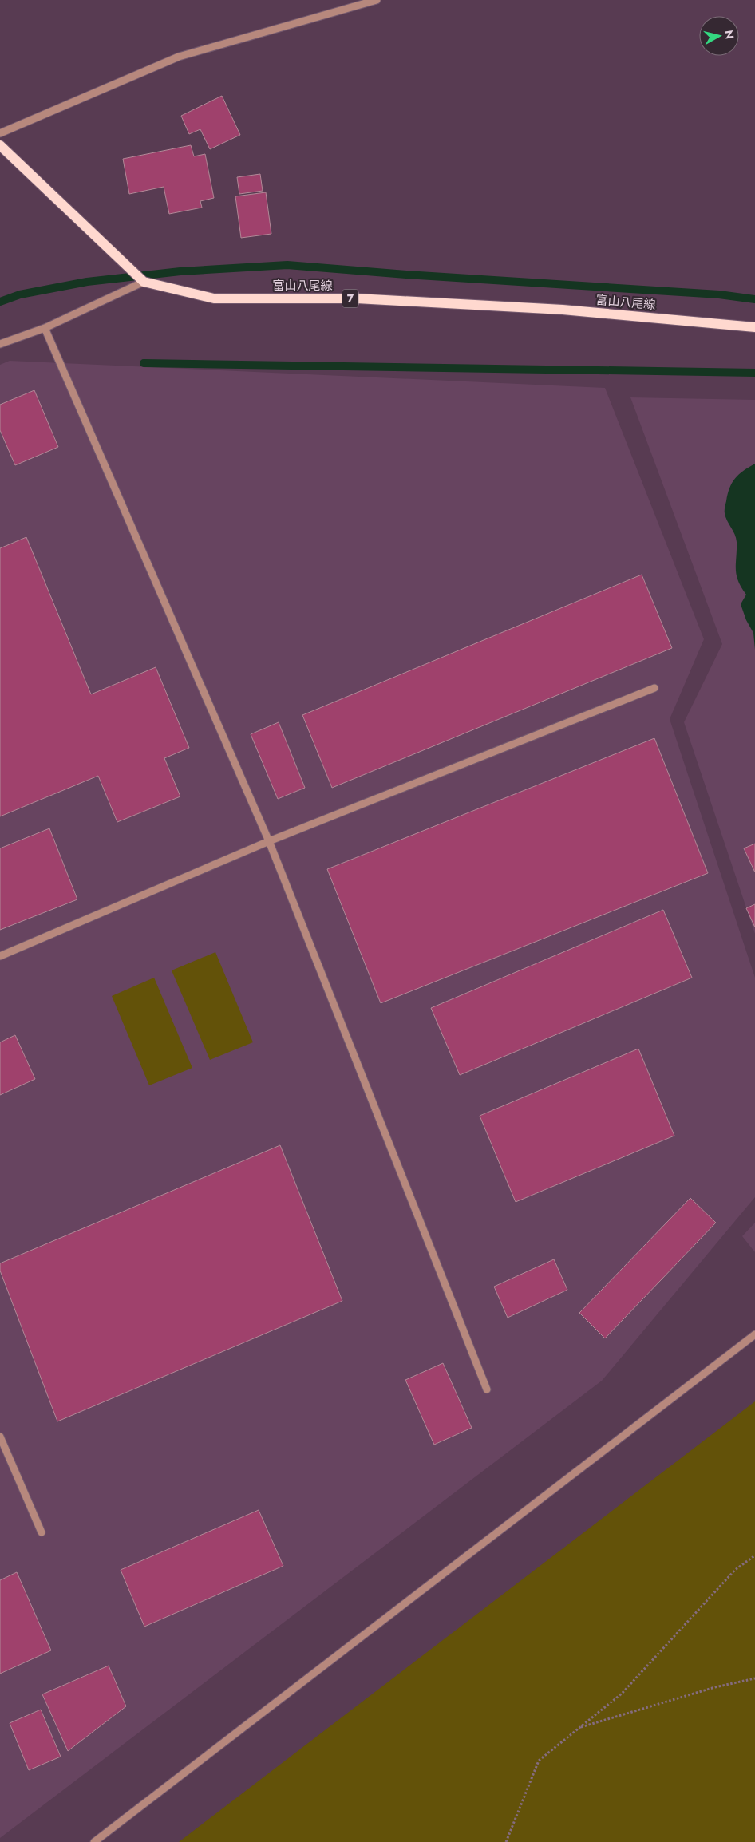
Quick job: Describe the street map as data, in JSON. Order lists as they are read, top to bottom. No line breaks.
{"streets":{"main road":["富山八尾線","7"]},"north":"right"}
